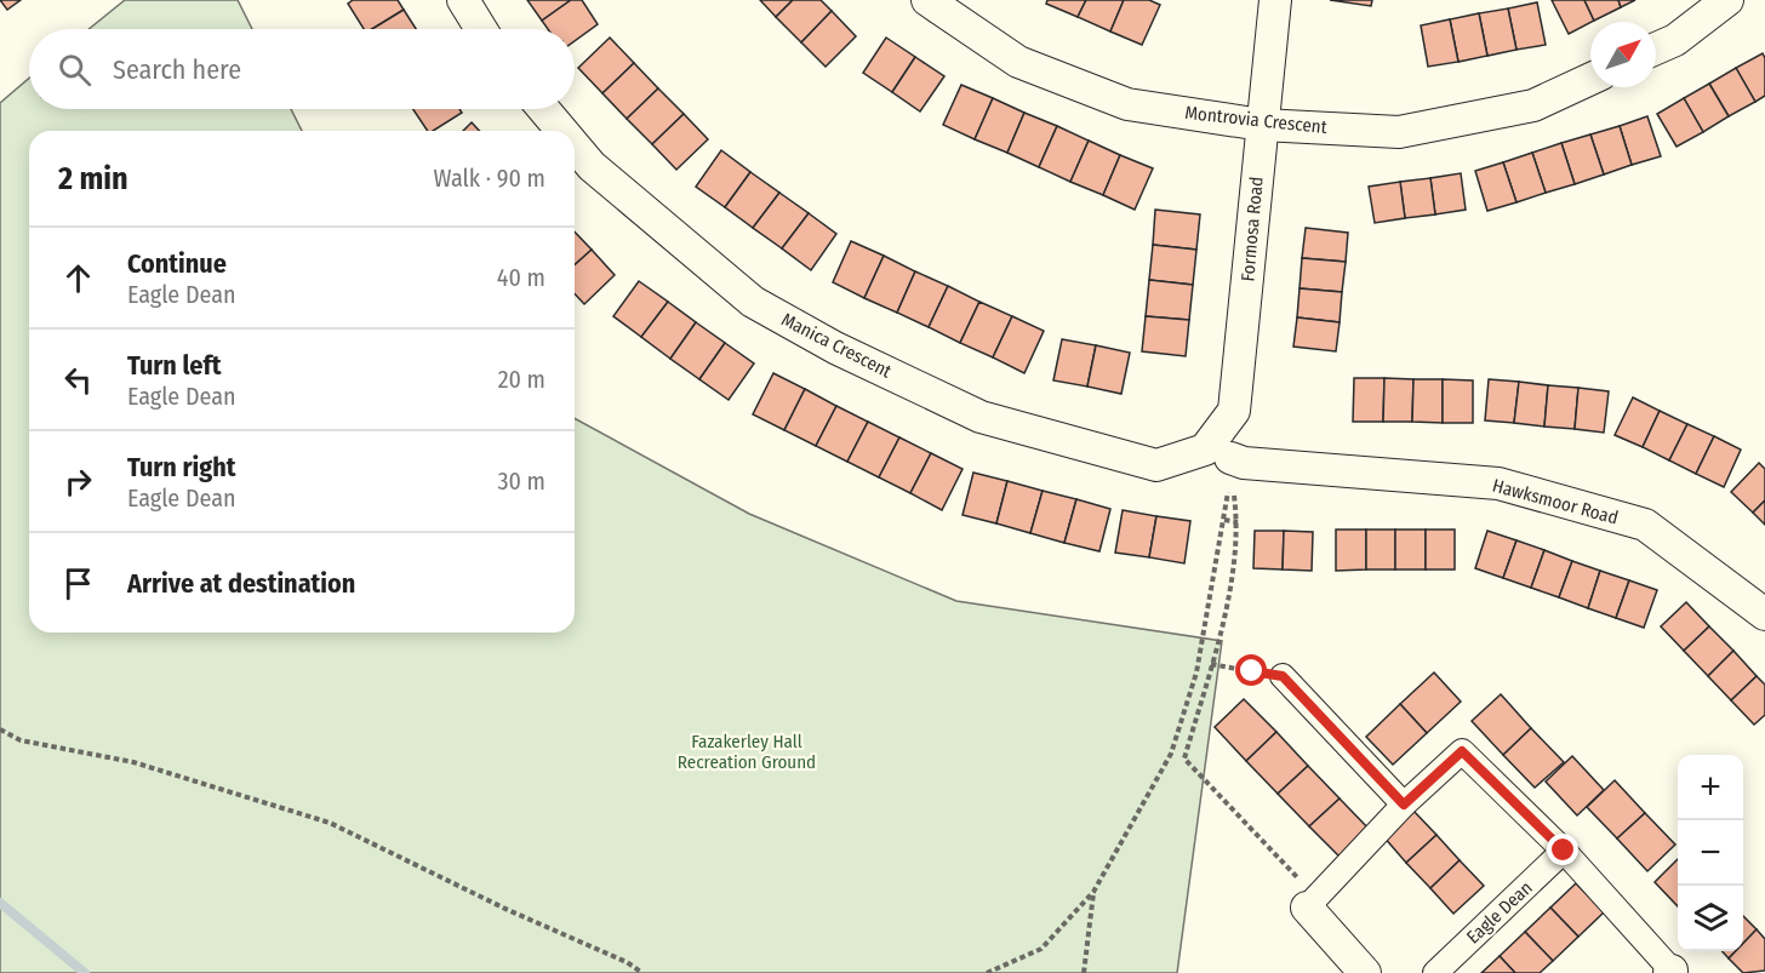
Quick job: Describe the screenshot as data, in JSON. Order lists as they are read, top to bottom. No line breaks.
{"streets":{"street":["Montrovia Crescent","Formosa Road","Manica Crescent","Hawksmoor Road","Eagle Dean"]},"crossings":[["Montrovia Crescent","Formosa Road"],["Formosa Road","Manica Crescent"],["Formosa Road","Hawksmoor Road"],["Manica Crescent","Hawksmoor Road"]],"parks":["Fazakerley Hall Recreation Ground"],"north":"top right","page":{"search":"Search here","heading":["2 min","Walk · 90 m"],"list":[["Continue","Eagle Dean","40 m"],["Turn left","Eagle Dean","20 m"],["Turn right","Eagle Dean","30 m"],"Arrive at destination"],"map_buttons":["+","−"]}}
